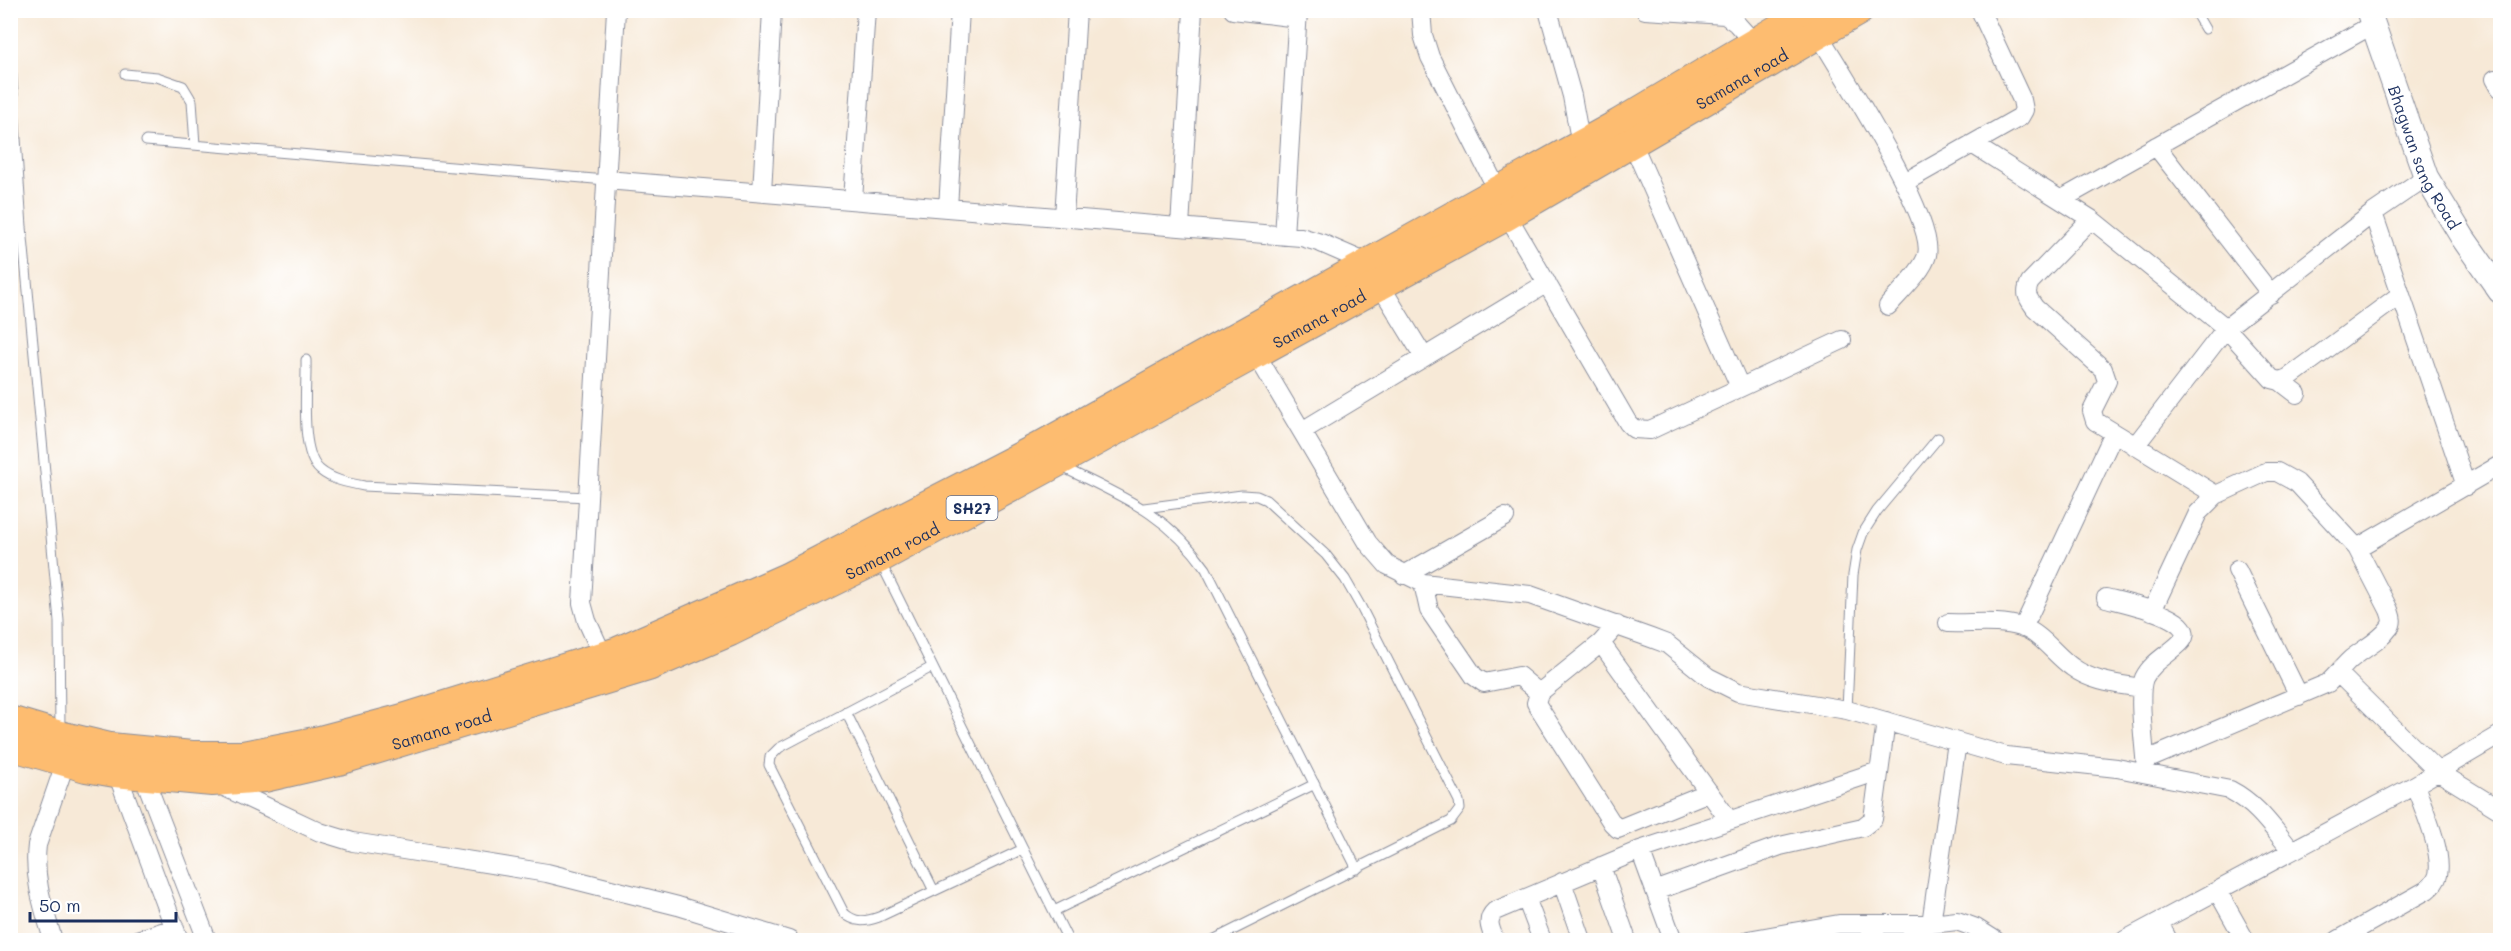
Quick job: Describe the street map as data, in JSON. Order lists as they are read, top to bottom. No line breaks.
{"streets":{"main road":["Samana road","SH27"],"street":["Bhagwan sang Road"]},"scale_bar":"50 m"}
